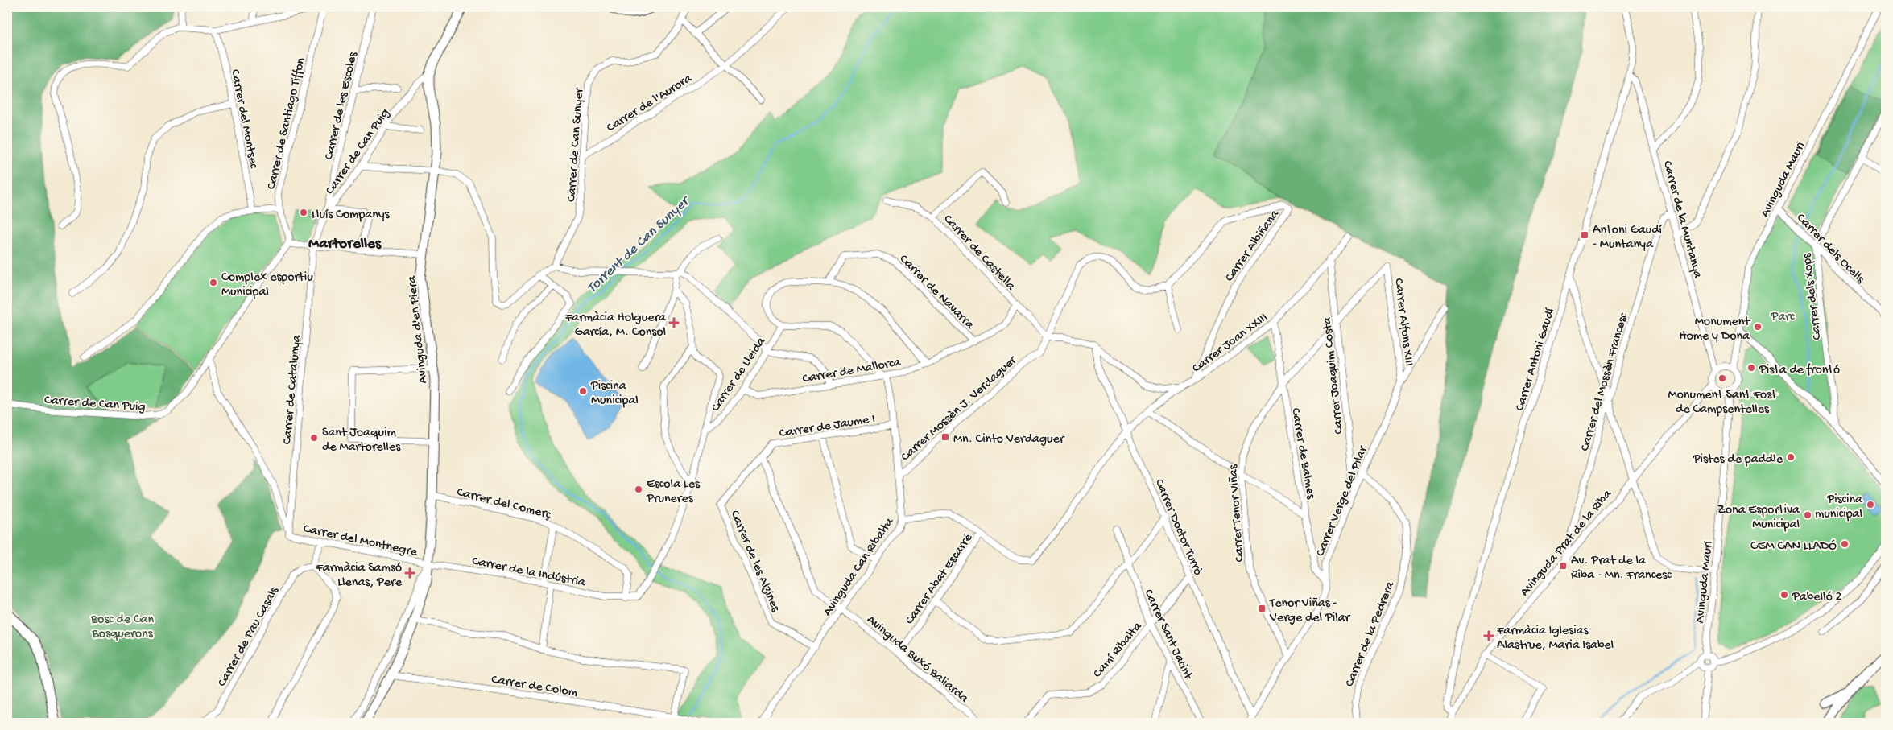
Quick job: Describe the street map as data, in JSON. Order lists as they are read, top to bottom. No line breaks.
{"streets":{"street":["Carrer de l'Aurora","Carrer de les Escoles","Carrer del Montsec","Carrer de Santiago Tiffon","Carrer de Can Sunyer","Carrer de Can Puig","Avinguda Mauri","Carrer de la Muntanya","Carrer Albiñana","Carrer dels Ocells","Carrer de Castella","Carrer de Navarra","Carrer dels Xops","Carrer Alfons XIII","Avinguda d'en Piera","Carrer Joan XXIII","Carrer Antoni Gaudí","Carrer de Mallorca","Carrer de Lleida","Carrer Joaquim Costa","Carrer del Mossèn Francesc","Carrer de Catalunya","Carrer Mossèn J. Verdaguer","Carrer de Jaume I","Carrer de Balmes","Carrer Verge del Pilar","Carrer del Comerç","Carrer Tenor Viñas","Carrer Doctor Turrò","Carrer del Montnegre","Avinguda Prat de la Riba","Carrer de les Alzines","Avinguda Can Ribalta","Carrer de la Indústria","Carrer Abat Escarré","Carrer Sant Jacint","Carrer de la Pedrera","Carrer de Pau Casals","Camí Ribalta","Avinguda Buxó Baliarda","Carrer de Colom"]},"crossings":[["Carrer de l'Aurora","Carrer de Can Sunyer"],["Carrer de les Escoles","Carrer de Can Puig"],["Carrer de Santiago Tiffon","Carrer de Can Puig"],["Carrer de Can Puig","Avinguda d'en Piera"],["Carrer de Can Puig","Carrer de Catalunya"],["Avinguda Mauri","Carrer de la Muntanya"],["Avinguda Mauri","Carrer dels Ocells"],["Avinguda Mauri","Avinguda Prat de la Riba"],["Carrer de la Muntanya","Carrer Antoni Gaudí"],["Carrer de la Muntanya","Carrer del Mossèn Francesc"],["Carrer de la Muntanya","Avinguda Prat de la Riba"],["Carrer Albiñana","Carrer Joan XXIII"],["Carrer dels Ocells","Carrer dels Xops"],["Carrer de Castella","Carrer de Mallorca"],["Carrer de Castella","Carrer Mossèn J. Verdaguer"],["Carrer de Navarra","Carrer de Mallorca"],["Carrer Alfons XIII","Carrer Verge del Pilar"],["Carrer Alfons XIII","Carrer Tenor Viñas"],["Avinguda d'en Piera","Carrer del Comerç"],["Avinguda d'en Piera","Carrer del Montnegre"],["Avinguda d'en Piera","Carrer de la Indústria"],["Avinguda d'en Piera","Carrer de Colom"],["Carrer Joan XXIII","Carrer Joaquim Costa"],["Carrer Joan XXIII","Carrer de Balmes"],["Carrer Joan XXIII","Carrer Doctor Turrò"],["Carrer Joan XXIII","Carrer Abat Escarré"],["Carrer Antoni Gaudí","Avinguda Prat de la Riba"],["Carrer de Mallorca","Carrer de Lleida"],["Carrer de Mallorca","Avinguda Can Ribalta"],["Carrer Joaquim Costa","Carrer Verge del Pilar"],["Carrer Joaquim Costa","Carrer Tenor Viñas"],["Carrer del Mossèn Francesc","Avinguda Prat de la Riba"],["Carrer de Catalunya","Carrer del Montnegre"],["Carrer Mossèn J. Verdaguer","Avinguda Can Ribalta"],["Carrer de Jaume I","Carrer de les Alzines"],["Carrer de Jaume I","Avinguda Can Ribalta"],["Carrer de Jaume I","Avinguda Buxó Baliarda"],["Carrer de Balmes","Carrer Verge del Pilar"],["Carrer de Balmes","Carrer Tenor Viñas"],["Carrer Verge del Pilar","Carrer Tenor Viñas"],["Carrer Verge del Pilar","Carrer Doctor Turrò"],["Carrer Verge del Pilar","Carrer de la Pedrera"],["Carrer del Comerç","Carrer de la Indústria"],["Carrer Doctor Turrò","Camí Ribalta"],["Carrer del Montnegre","Carrer de la Indústria"],["Carrer de les Alzines","Avinguda Can Ribalta"],["Avinguda Can Ribalta","Avinguda Buxó Baliarda"],["Carrer Abat Escarré","Avinguda Buxó Baliarda"],["Carrer Sant Jacint","Camí Ribalta"]],"districts":["Martorelles"],"water":["Torrent de Can Sunyer"],"parks":["Parc","Bosc de Can Bosquerons"],"places":{"other":["Lluís Companys","Complex esportiu Municipal","Monument Home y Dona","Pista de frontó","Monument Sant Fost de Campsentelles","Piscina Municipal","Sant Joaquim de Martorelles","Pistes de paddle","Escola Les Pruneres","Piscina municipal","Zona Esportiva Municipal","CEM CAN LLADÓ","Pabelló 2"],"transit":["Antoni Gaudí - Muntanya","Mn. Cinto Verdaguer","Av. Prat de la Riba - Mn. Francesc","Tenor Viñas - Verge del Pilar"],"health":["Farmàcia Holguera García, M. Consol","Farmàcia Samsó Llenas, Pere","Farmàcia Iglesias Alastrue, Maria Isabel"]}}
